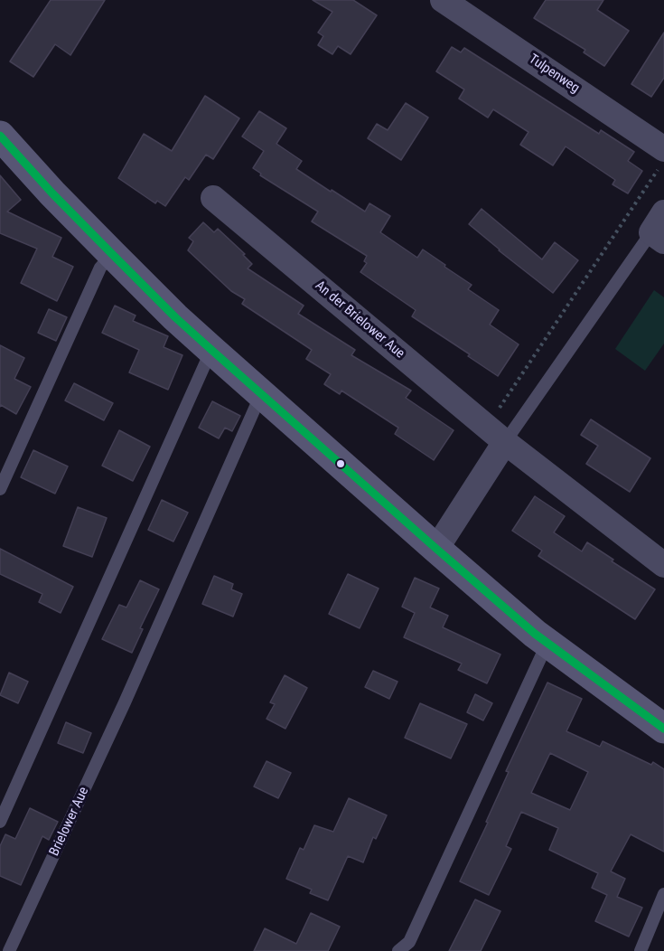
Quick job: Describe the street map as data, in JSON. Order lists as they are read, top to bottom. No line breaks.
{"streets":{"street":["Tulpenweg","An der Brielower Aue"],"lane":["Brielower Aue"]}}
